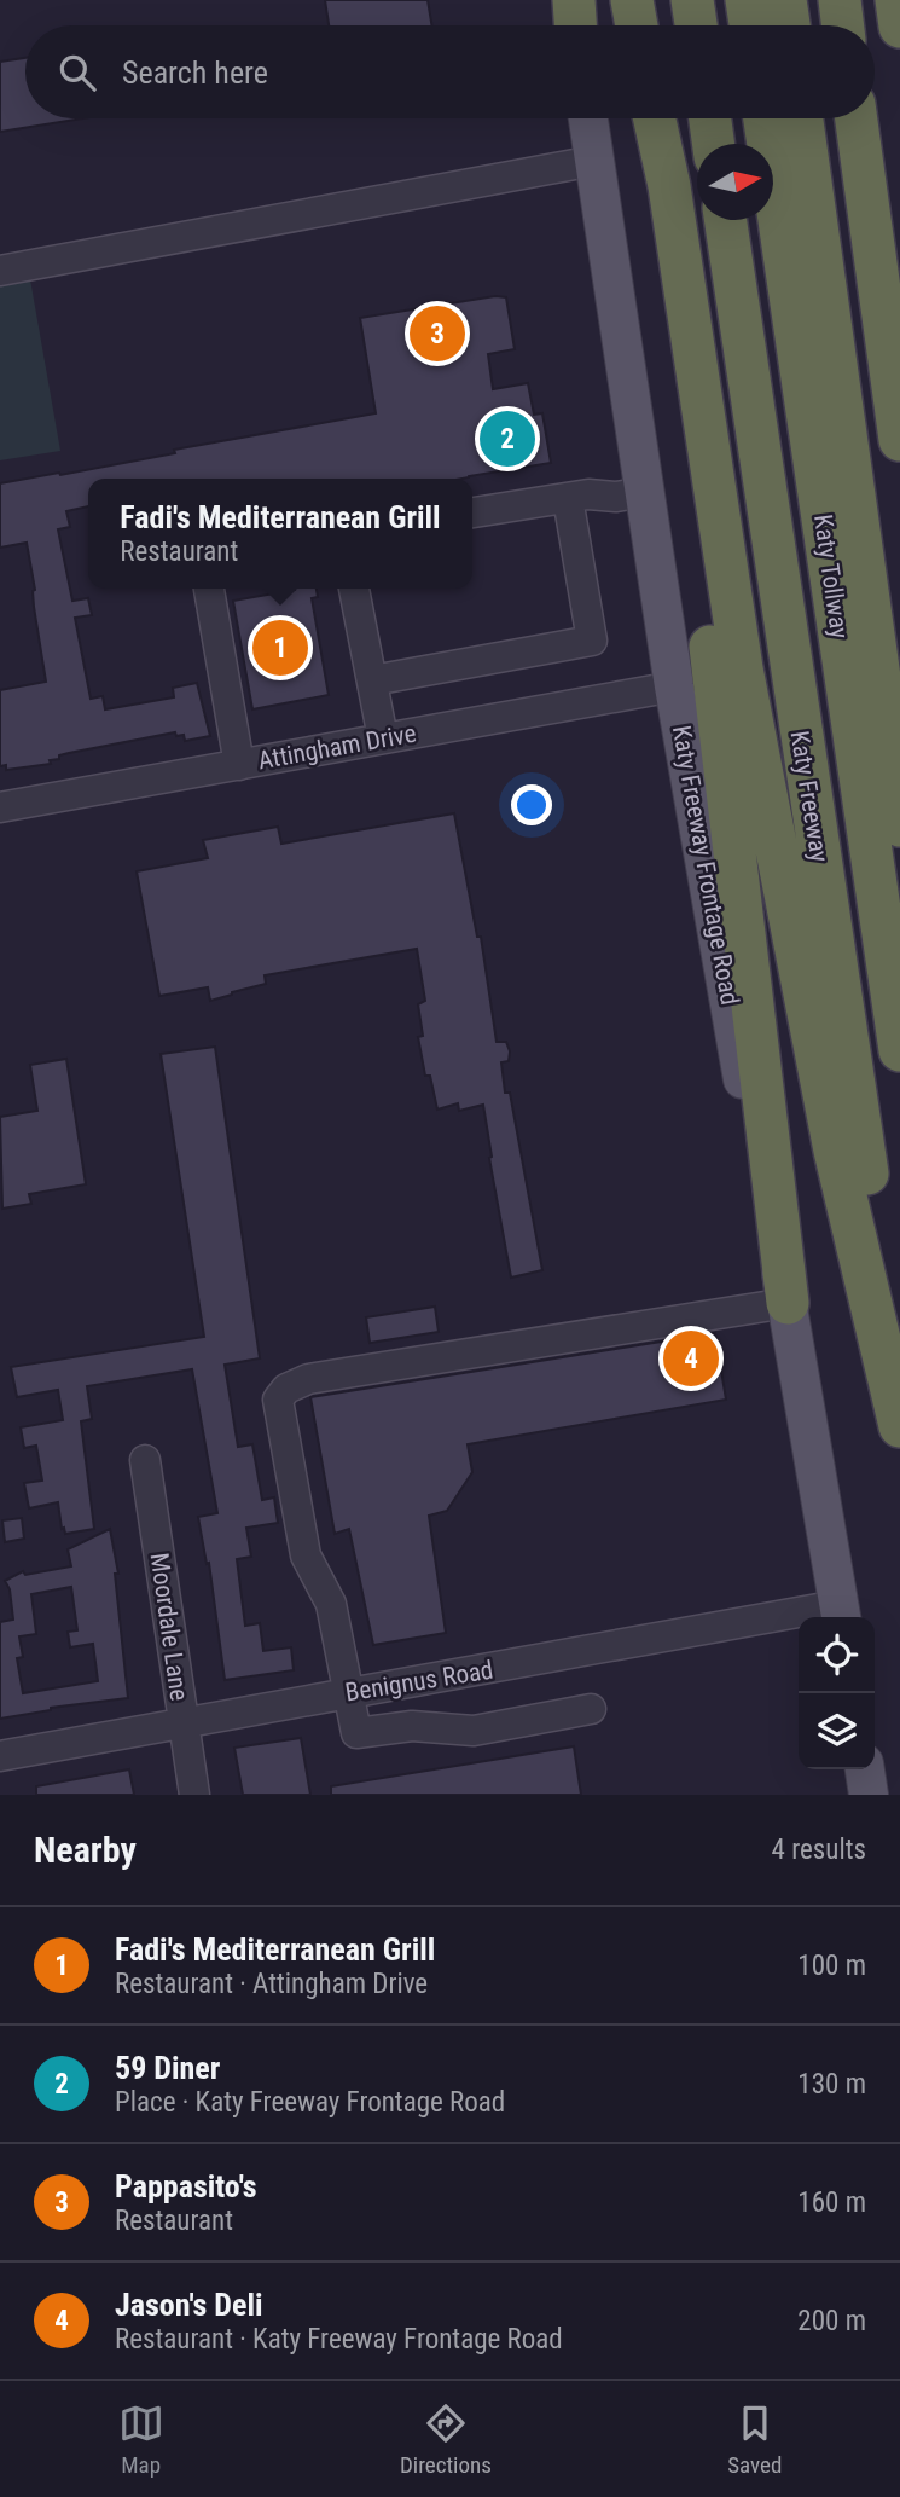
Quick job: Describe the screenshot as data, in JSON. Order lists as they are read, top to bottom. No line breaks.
{"streets":{"highway":["Katy Tollway","Katy Freeway"],"main road":["Katy Freeway Frontage Road"],"street":["Attingham Drive","Moordale Lane","Benignus Road"]},"crossings":[["Attingham Drive","Katy Freeway Frontage Road"],["Katy Freeway Frontage Road","Benignus Road"],["Moordale Lane","Benignus Road"]],"north":"right","page":{"search":"Search here","pins":["3","2","1","4"],"popup":["Fadi's Mediterranean Grill","Restaurant"],"heading":["Nearby","4 results"],"list":[{"mark":"1","name":"Fadi's Mediterranean Grill","note":"Restaurant · Attingham Drive","value":"100 m"},{"mark":"2","name":"59 Diner","note":"Place · Katy Freeway Frontage Road","value":"130 m"},{"mark":"3","name":"Pappasito's","note":"Restaurant","value":"160 m"},{"mark":"4","name":"Jason's Deli","note":"Restaurant · Katy Freeway Frontage Road","value":"200 m"}],"nav":["Map","Directions","Saved"]}}
